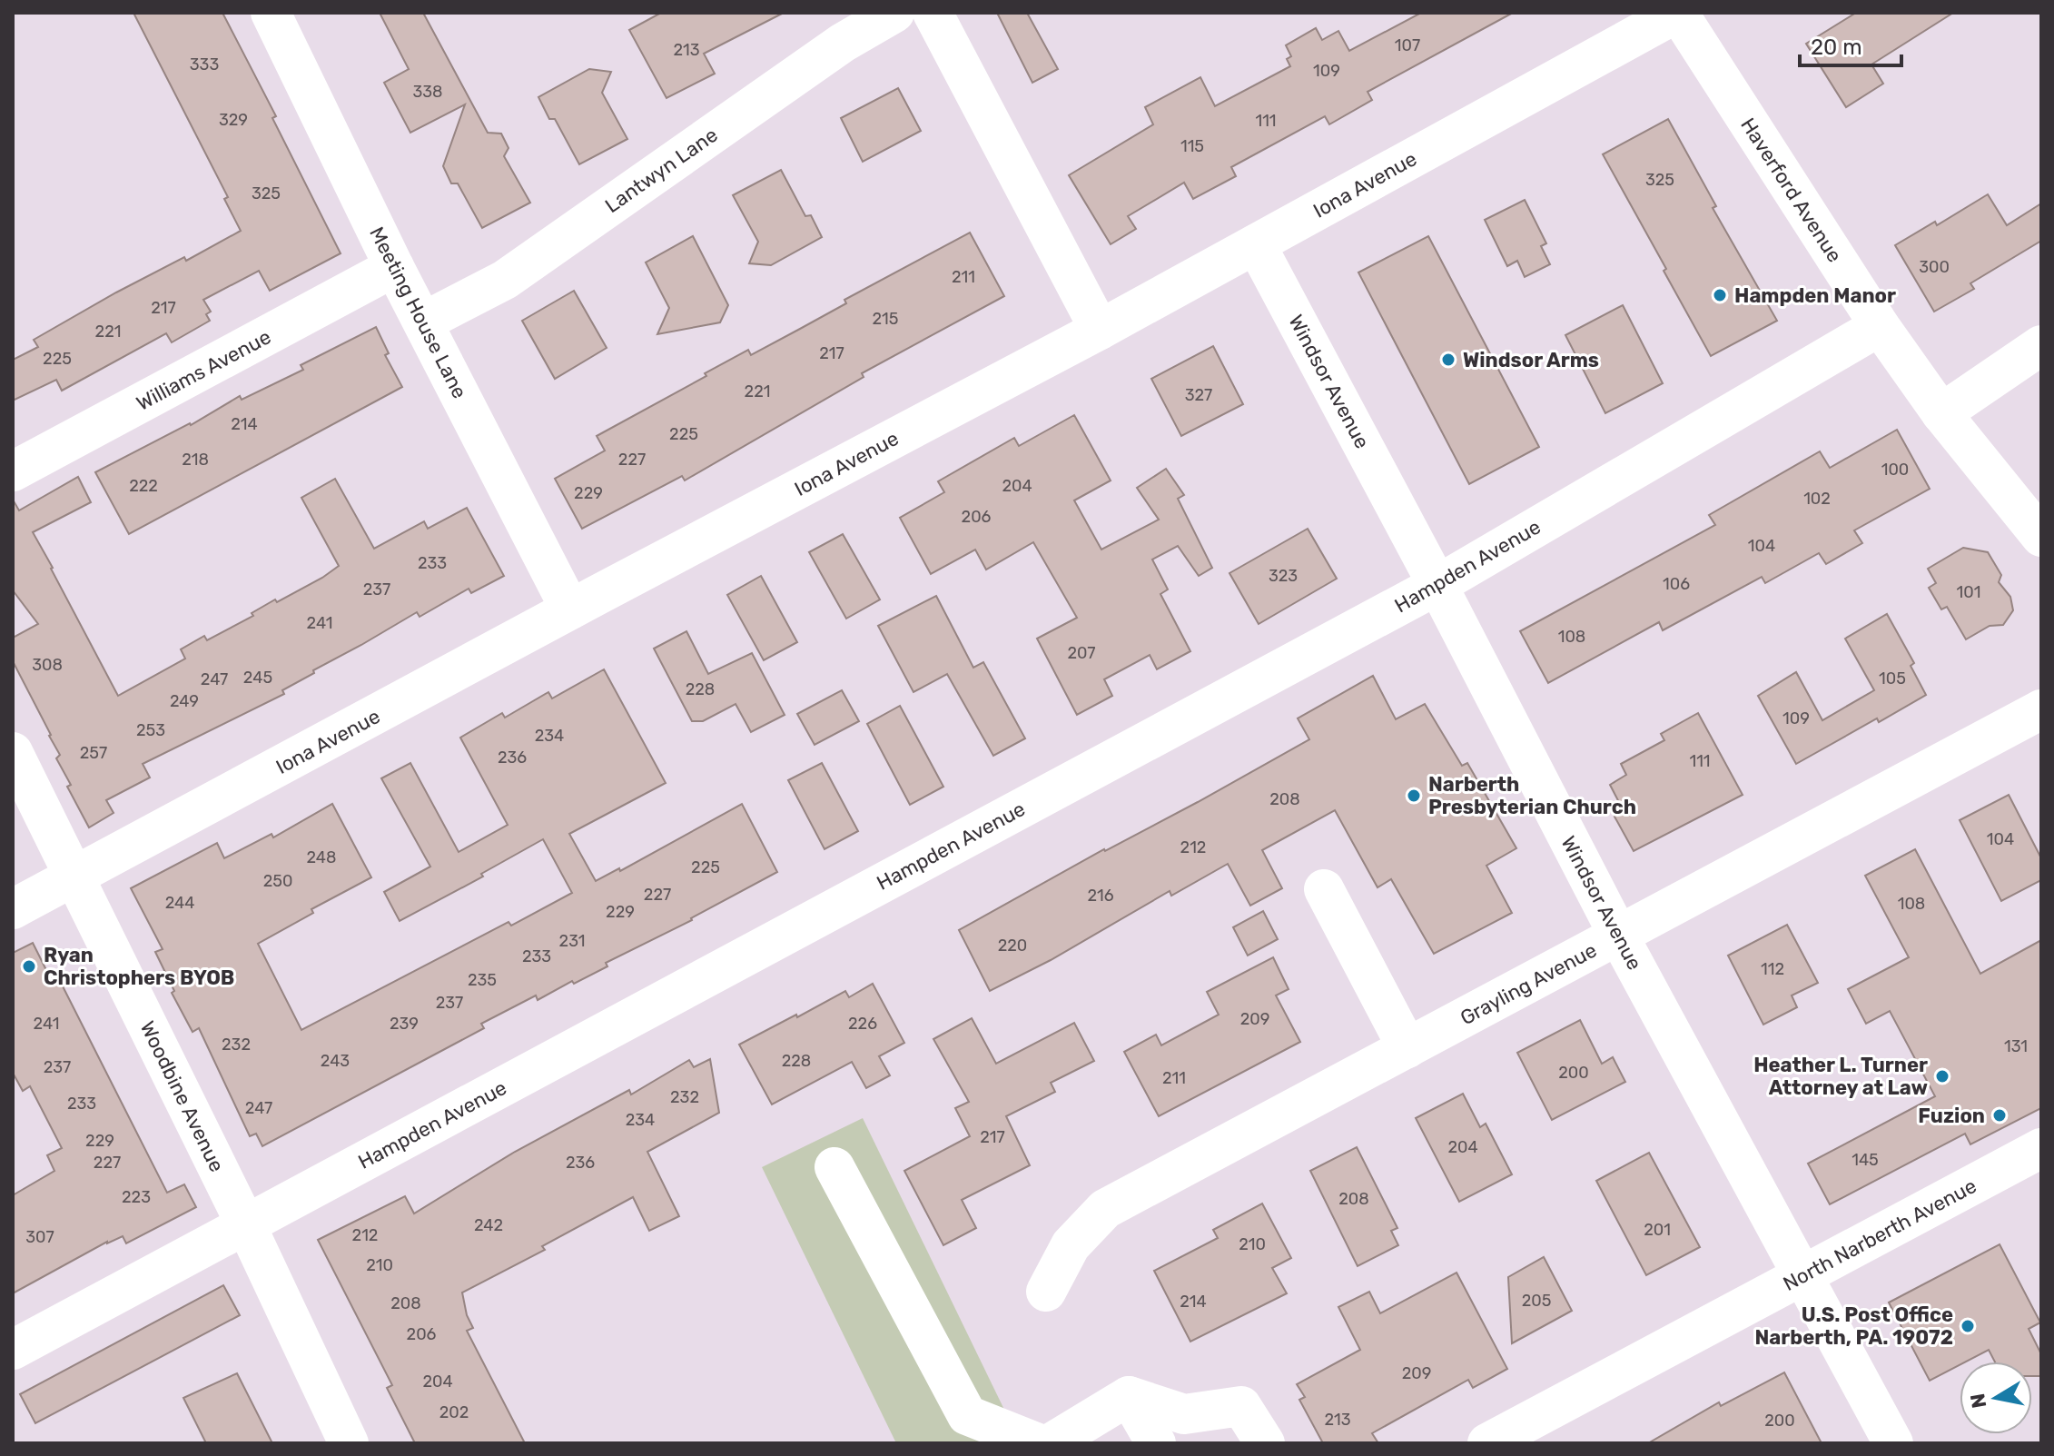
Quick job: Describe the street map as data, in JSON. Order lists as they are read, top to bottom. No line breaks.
{"streets":{"street":["Lantwyn Lane","Iona Avenue","Haverford Avenue","Meeting House Lane","Williams Avenue","Windsor Avenue","Hampden Avenue","Grayling Avenue","Woodbine Avenue","North Narberth Avenue"]},"crossings":[["Lantwyn Lane","Meeting House Lane"],["Iona Avenue","Haverford Avenue"],["Iona Avenue","Meeting House Lane"],["Iona Avenue","Windsor Avenue"],["Iona Avenue","Woodbine Avenue"],["Haverford Avenue","Hampden Avenue"],["Meeting House Lane","Williams Avenue"],["Windsor Avenue","Hampden Avenue"],["Windsor Avenue","Grayling Avenue"],["Windsor Avenue","North Narberth Avenue"],["Hampden Avenue","Woodbine Avenue"]],"places":["Hampden Manor","Windsor Arms","Narberth Presbyterian Church","Ryan Christophers BYOB","Heather L. Turner Attorney at Law","Fuzion","U.S. Post Office Narberth, PA. 19072"],"house_numbers":["107","213","333","109","338","329","111","115","325","325","300","211","217","215","221","217","225","221","327","214","225","218","227","100","222","204","229","102","206","104","233","323","106","237","101","241","108","207","308","245","105","247","228","249","109","253","234","257","236","111","208","104","212","248","225","250","227","216","244","108","229","231","220","233","112","235","237","209","241","239","226","232","131","243","228","237","200","211","232","233","247","234","217","229","204","145","227","236","223","208","242","201","212","307","210","210","205","214","208","206","209","204","202","213","200"],"scale_bar":"20 m","north":"left"}
